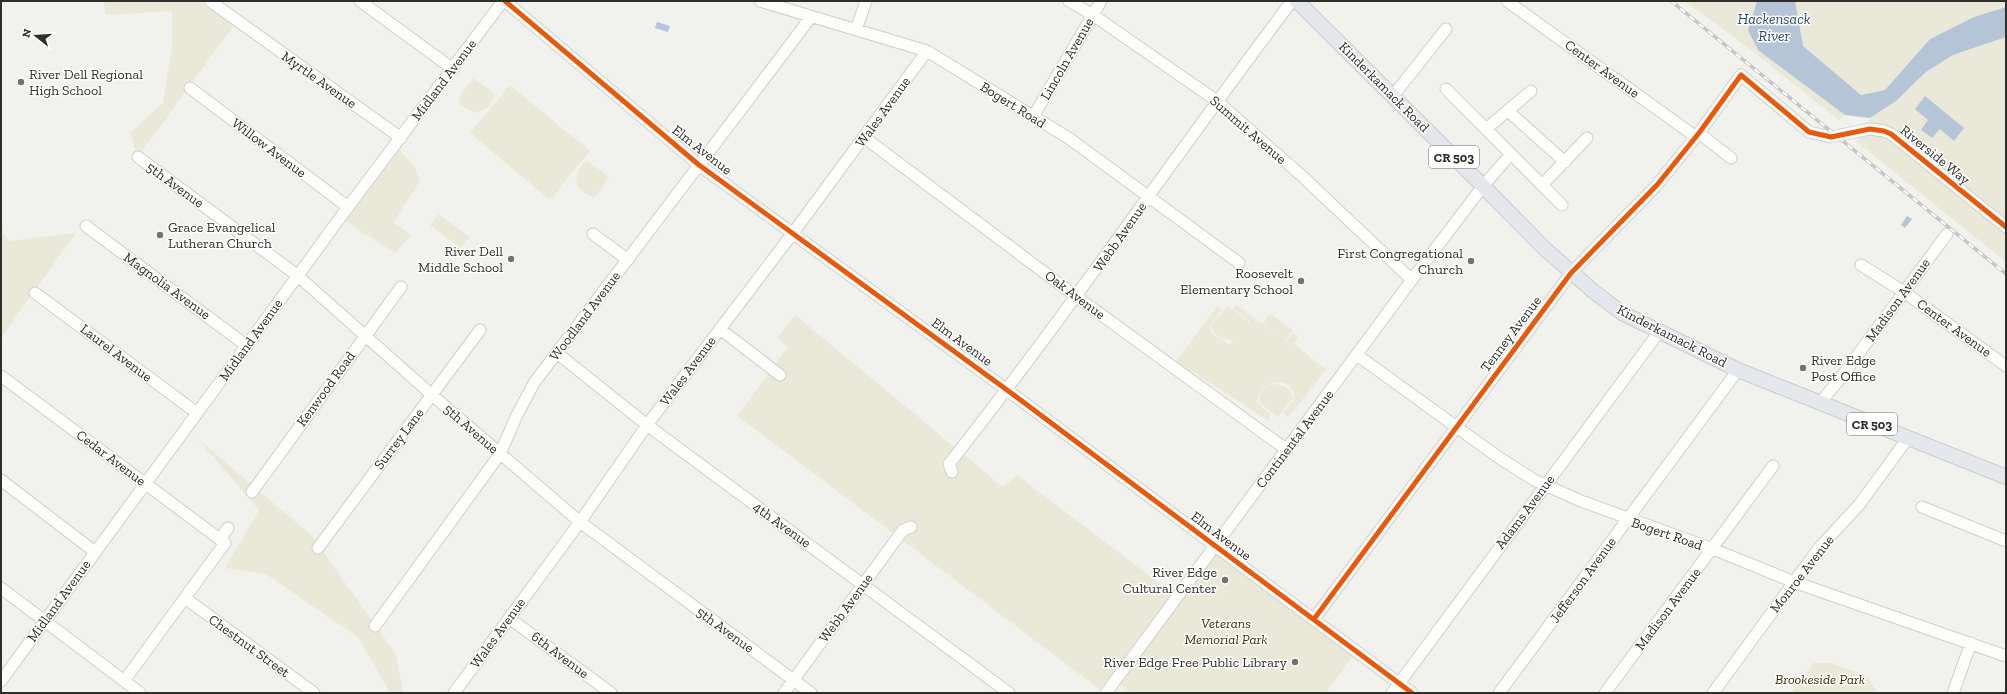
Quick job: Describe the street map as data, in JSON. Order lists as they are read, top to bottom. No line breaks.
{"streets":{"main road":["Kinderkamack Road","CR 503"],"street":["Lincoln Avenue","Center Avenue","Myrtle Avenue","Midland Avenue","Bogert Road","Wales Avenue","Summit Avenue","Willow Avenue","Elm Avenue","Riverside Way","5th Avenue","Webb Avenue","Magnolia Avenue","Oak Avenue","Madison Avenue","Woodland Avenue","Tenney Avenue","Laurel Avenue","Kenwood Road","Surrey Lane","Continental Avenue","Cedar Avenue","Adams Avenue","4th Avenue","Monroe Avenue","Jefferson Avenue","Chestnut Street","6th Avenue"]},"crossings":[["Lincoln Avenue","Bogert Road"],["Lincoln Avenue","Summit Avenue"],["Center Avenue","Madison Avenue"],["Center Avenue","Tenney Avenue"],["Myrtle Avenue","Midland Avenue"],["Midland Avenue","Willow Avenue"],["Midland Avenue","Elm Avenue"],["Midland Avenue","5th Avenue"],["Midland Avenue","Magnolia Avenue"],["Midland Avenue","Laurel Avenue"],["Midland Avenue","Cedar Avenue"],["Kinderkamack Road","Madison Avenue"],["Kinderkamack Road","Tenney Avenue"],["Kinderkamack Road","Continental Avenue"],["Kinderkamack Road","Adams Avenue"],["Kinderkamack Road","Monroe Avenue"],["Kinderkamack Road","Jefferson Avenue"],["Bogert Road","Wales Avenue"],["Bogert Road","Webb Avenue"],["Bogert Road","Madison Avenue"],["Bogert Road","Woodland Avenue"],["Bogert Road","Tenney Avenue"],["Bogert Road","Continental Avenue"],["Bogert Road","Adams Avenue"],["Bogert Road","Monroe Avenue"],["Bogert Road","Jefferson Avenue"],["Wales Avenue","Elm Avenue"],["Wales Avenue","5th Avenue"],["Wales Avenue","Oak Avenue"],["Wales Avenue","4th Avenue"],["Wales Avenue","6th Avenue"],["Summit Avenue","Webb Avenue"],["Summit Avenue","Continental Avenue"],["Elm Avenue","Webb Avenue"],["Elm Avenue","Woodland Avenue"],["Elm Avenue","Tenney Avenue"],["Elm Avenue","Continental Avenue"],["Elm Avenue","Adams Avenue"],["Riverside Way","Tenney Avenue"],["5th Avenue","Webb Avenue"],["5th Avenue","Woodland Avenue"],["5th Avenue","Kenwood Road"],["5th Avenue","Surrey Lane"],["Webb Avenue","Oak Avenue"],["Webb Avenue","4th Avenue"],["Oak Avenue","Continental Avenue"],["Woodland Avenue","4th Avenue"]],"water":["Hackensack River"],"parks":["Veterans Memorial Park","Brookeside Park"],"places":["River Dell Regional High School","Grace Evangelical Lutheran Church","River Dell Middle School","First Congregational Church","Roosevelt Elementary School","River Edge Post Office","River Edge Cultural Center","River Edge Free Public Library"],"north":"left"}
